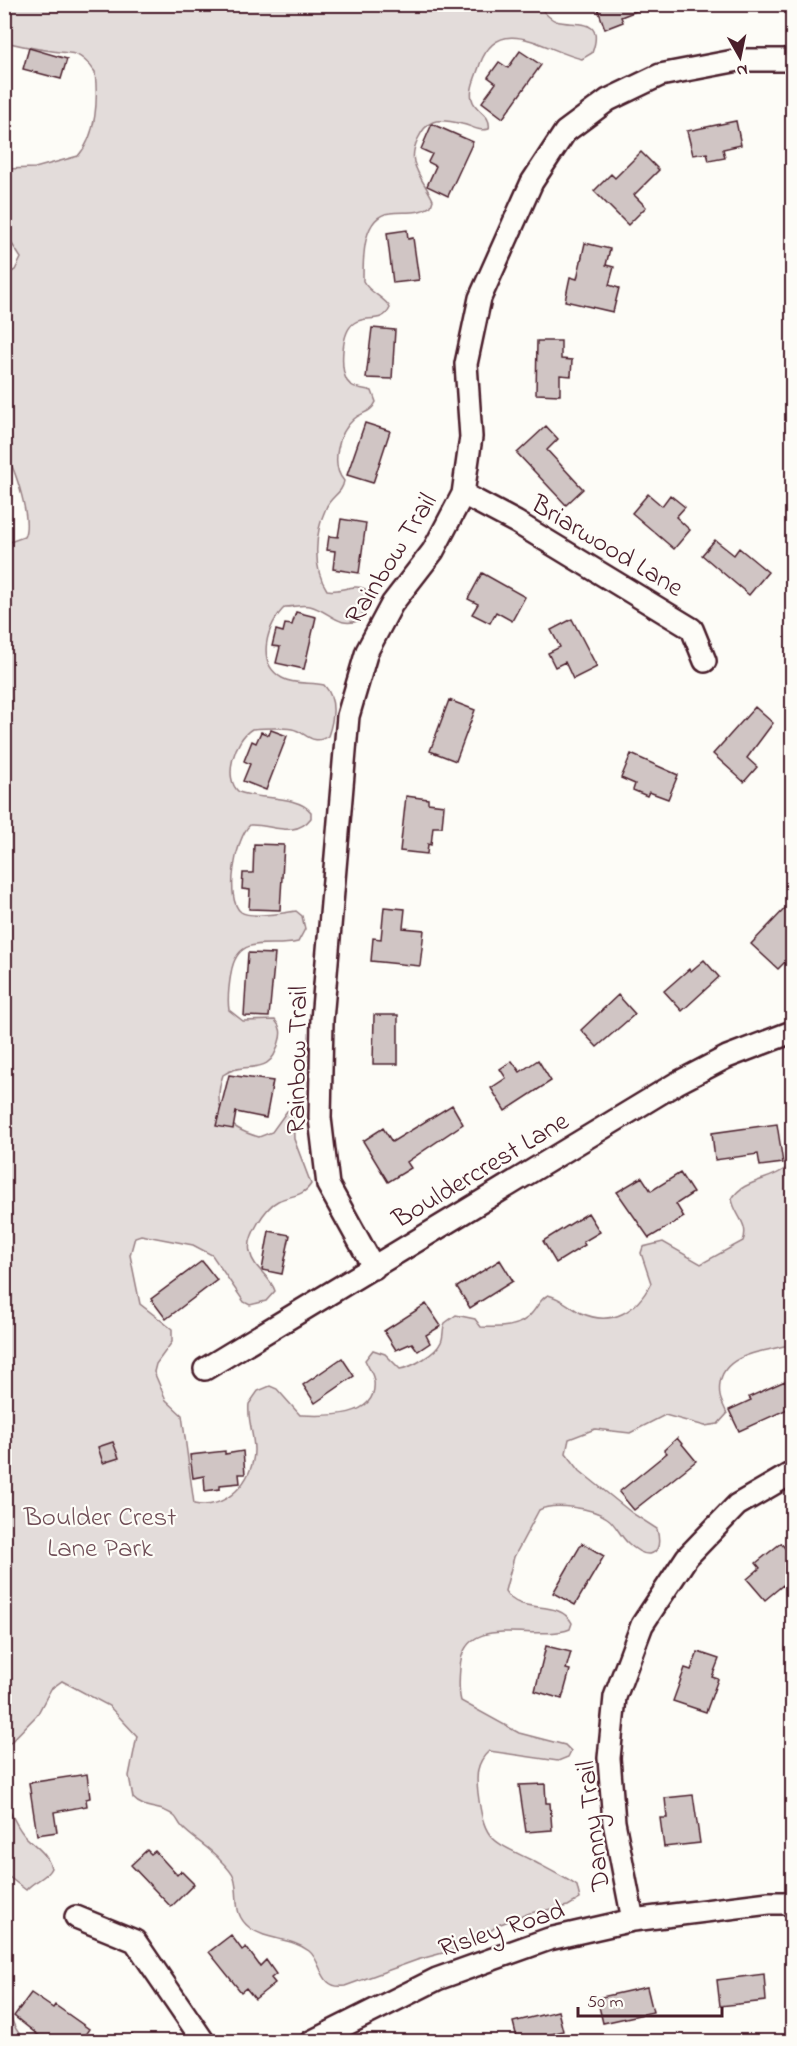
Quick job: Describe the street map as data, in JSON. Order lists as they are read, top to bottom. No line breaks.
{"streets":{"street":["Briarwood Lane","Rainbow Trail","Bouldercrest Lane","Danny Trail","Risley Road"]},"crossings":[["Briarwood Lane","Rainbow Trail"],["Rainbow Trail","Bouldercrest Lane"],["Danny Trail","Risley Road"]],"parks":["Boulder Crest Lane Park"],"scale_bar":"50 m","north":"bottom"}
